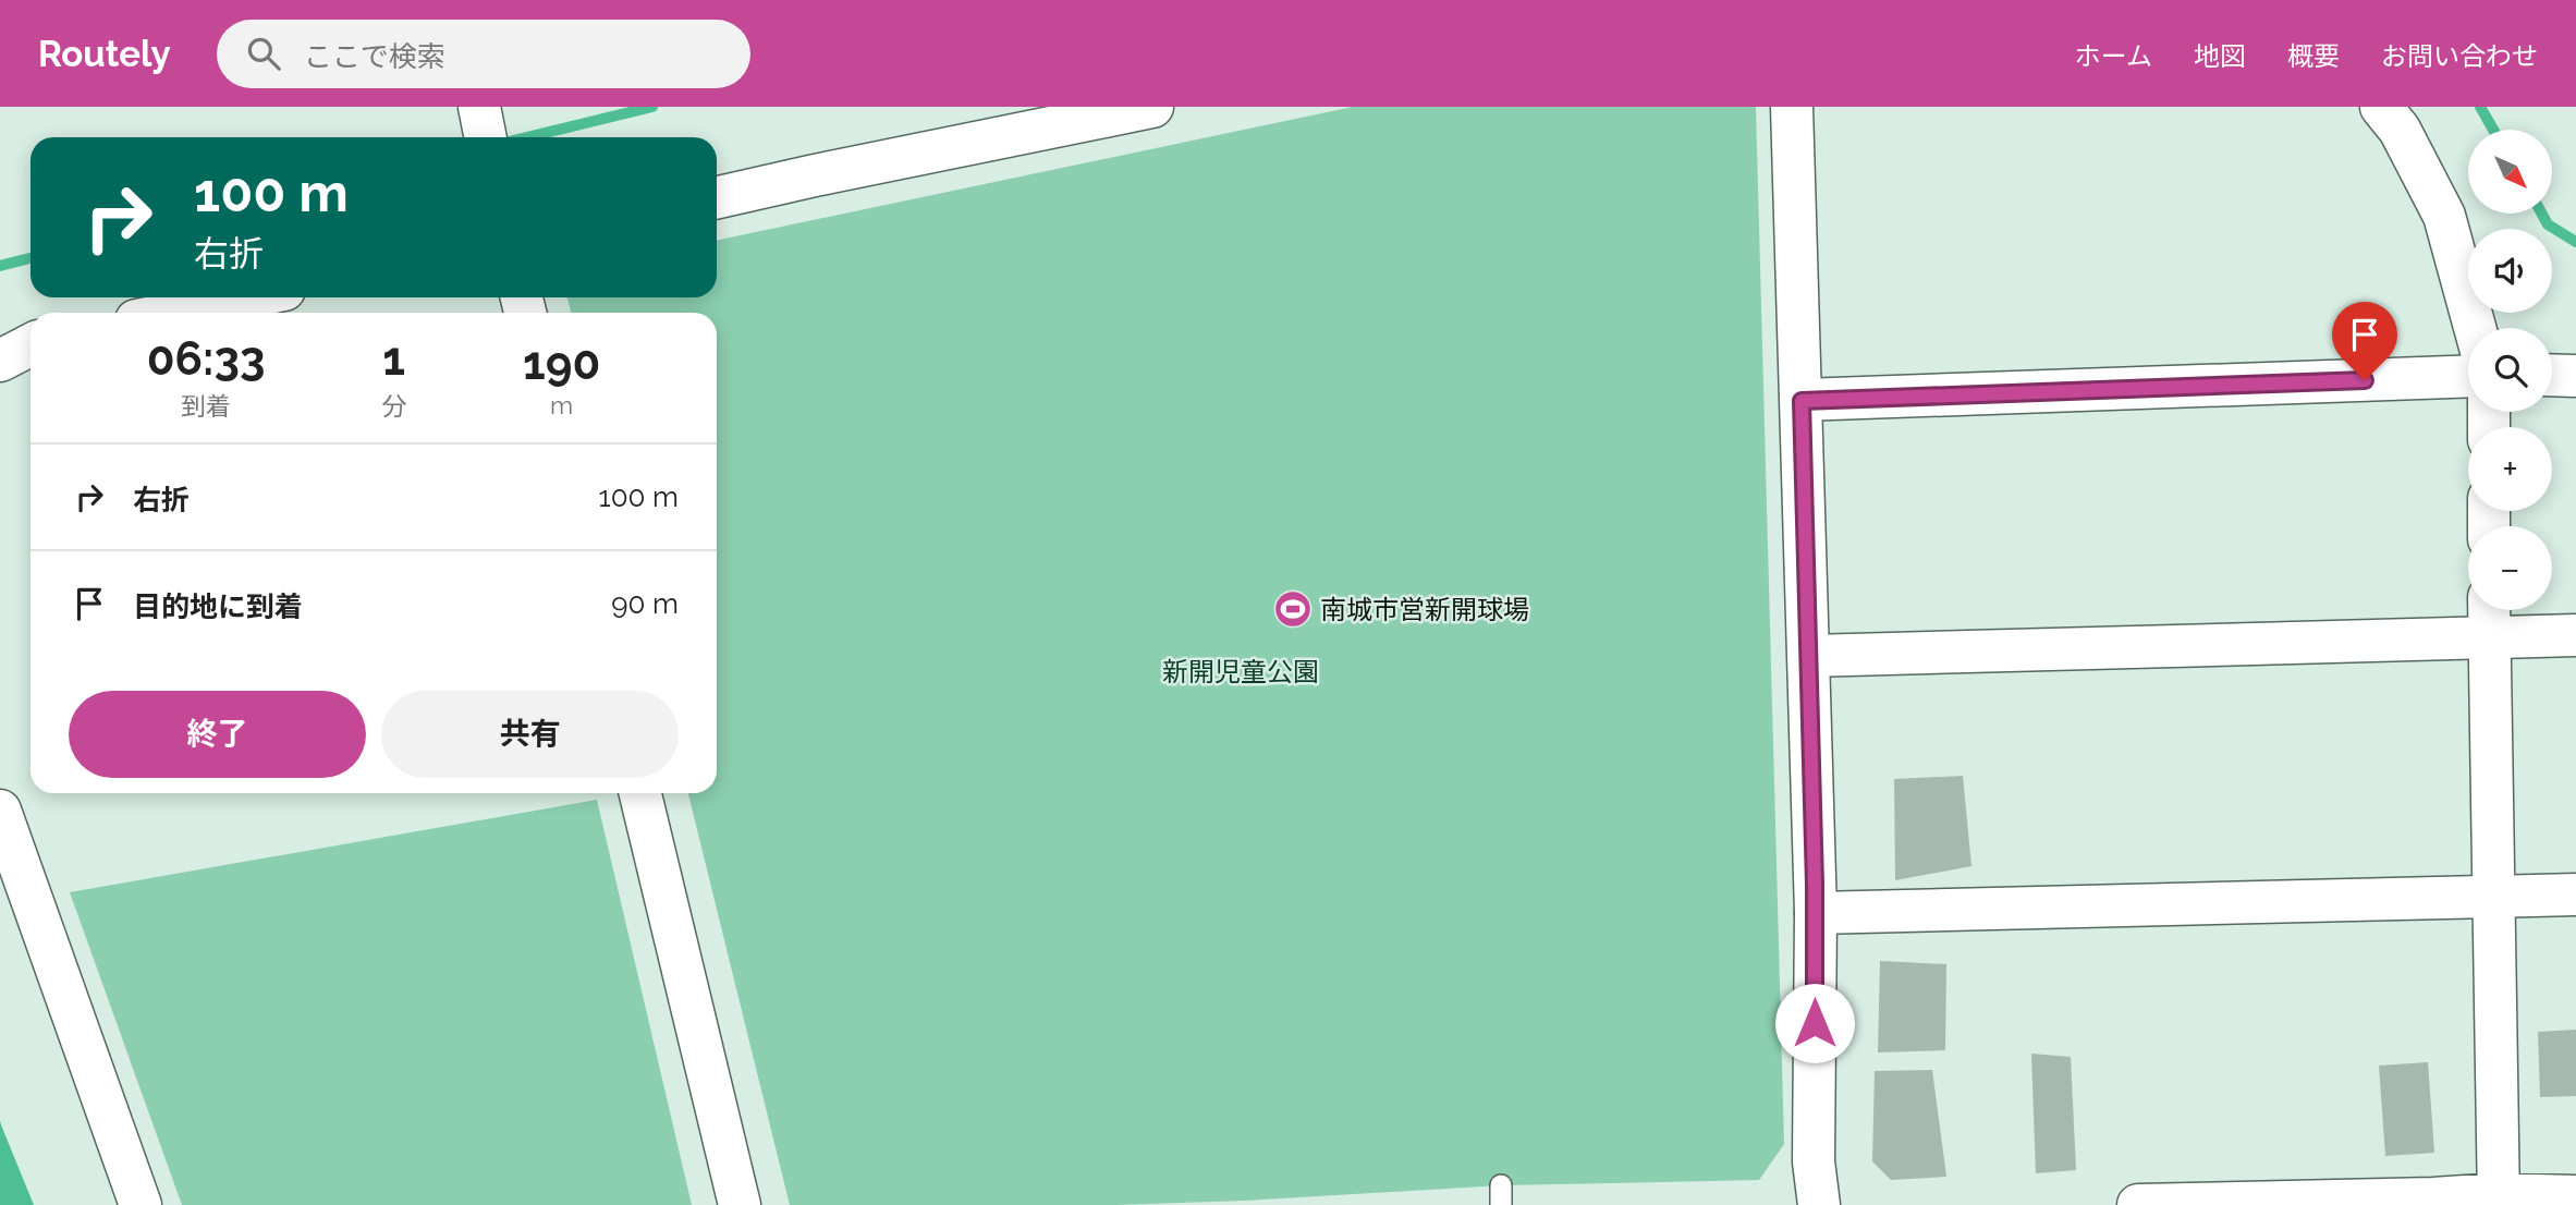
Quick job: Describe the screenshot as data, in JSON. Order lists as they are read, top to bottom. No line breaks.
{"parks":["新開児童公園"],"places":{"sports":["南城市営新開球場"]},"north":"bottom right","page":{"header":"Routely","search":"ここで検索","nav":["ホーム","地図","概要","お問い合わせ"],"map_buttons":["+","−"],"turn":["100 m","右折"],"eta":["06:33","到着","1","分","190","m"],"list":[{"name":"右折","value":"100 m"},{"name":"目的地に到着","value":"90 m"}],"buttons":["終了","共有"]}}
